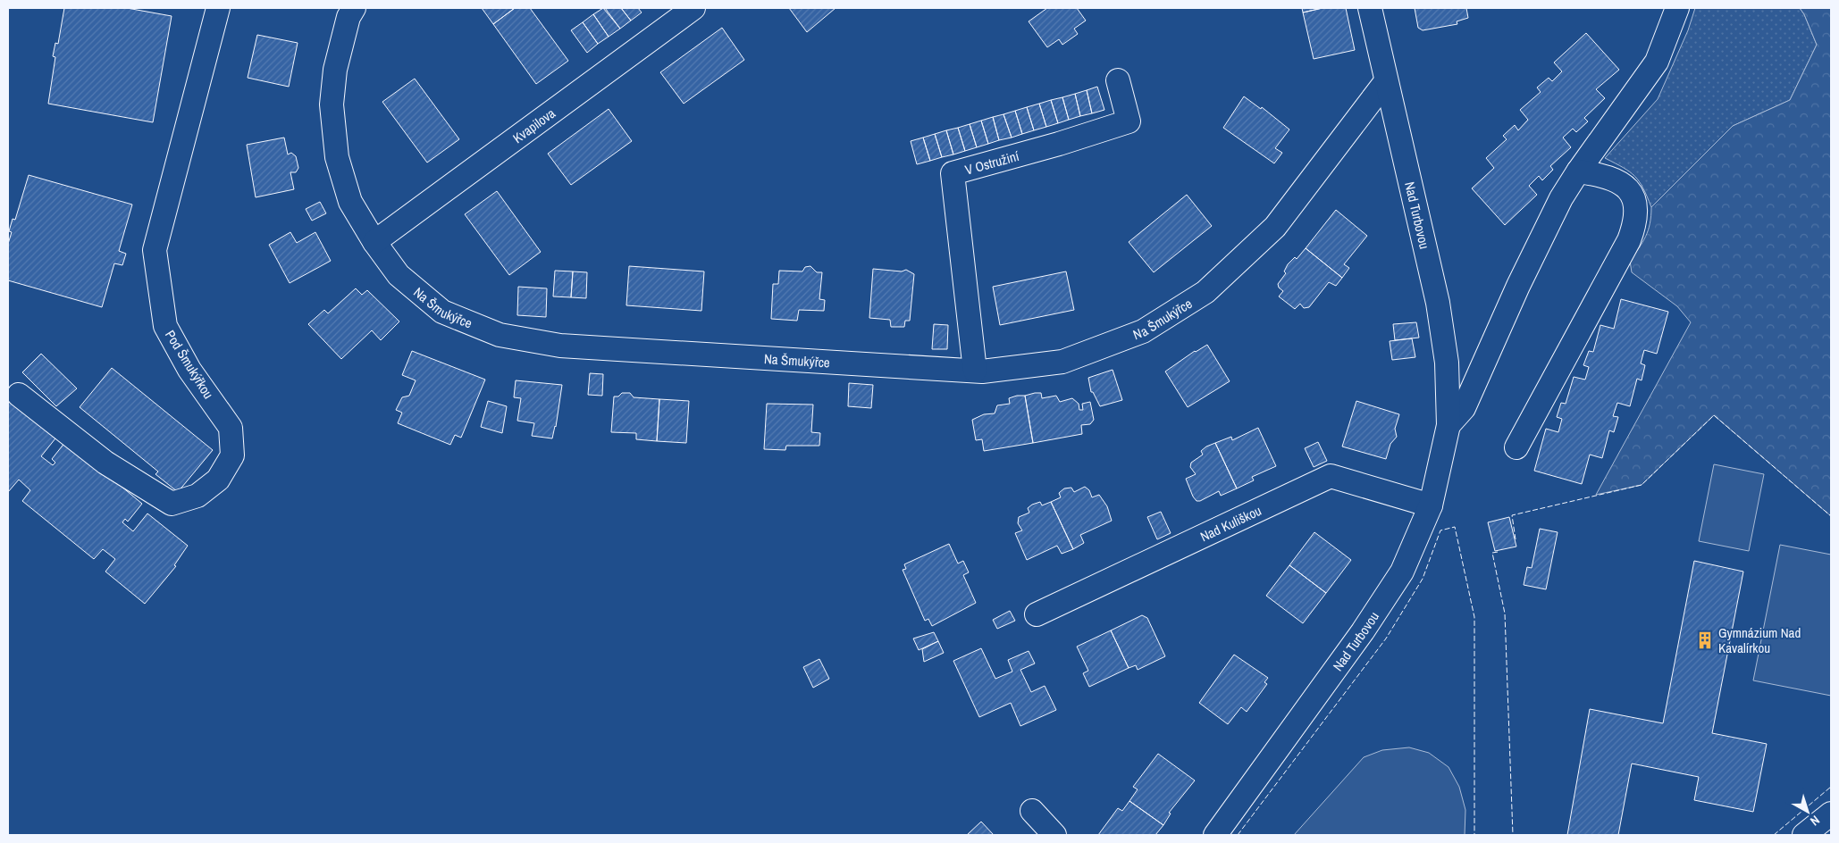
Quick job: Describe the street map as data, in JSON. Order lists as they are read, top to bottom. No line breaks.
{"streets":{"street":["Kvapilova","V Ostružiní","Nad Turbovou","Na Šmukýřce","Pod Šmukýřkou","Nad Kuliškou"]},"crossings":[["Kvapilova","Na Šmukýřce"],["V Ostružiní","Na Šmukýřce"],["Nad Turbovou","Na Šmukýřce"],["Nad Turbovou","Nad Kuliškou"]],"places":{"building":["Gymnázium Nad Kavalírkou"]},"north":"bottom right"}
